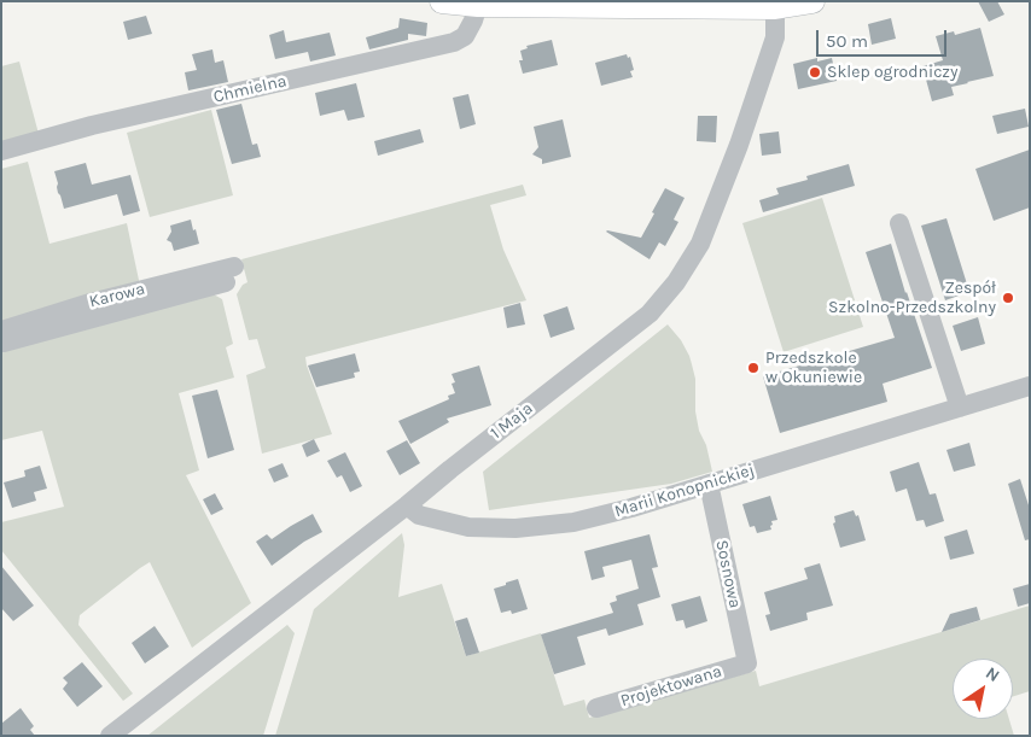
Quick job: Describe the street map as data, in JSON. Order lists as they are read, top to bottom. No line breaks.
{"streets":{"street":["Chmielna","Karowa","1 Maja","Marii Konopnickiej","Sosnowa","Projektowana"]},"crossings":[["1 Maja","Marii Konopnickiej"],["Marii Konopnickiej","Sosnowa"],["Sosnowa","Projektowana"]],"places":["Sklep ogrodniczy","Zespół Szkolno-Przedszkolny","Przedszkole w Okuniewie"],"scale_bar":"50 m","north":"top right"}
